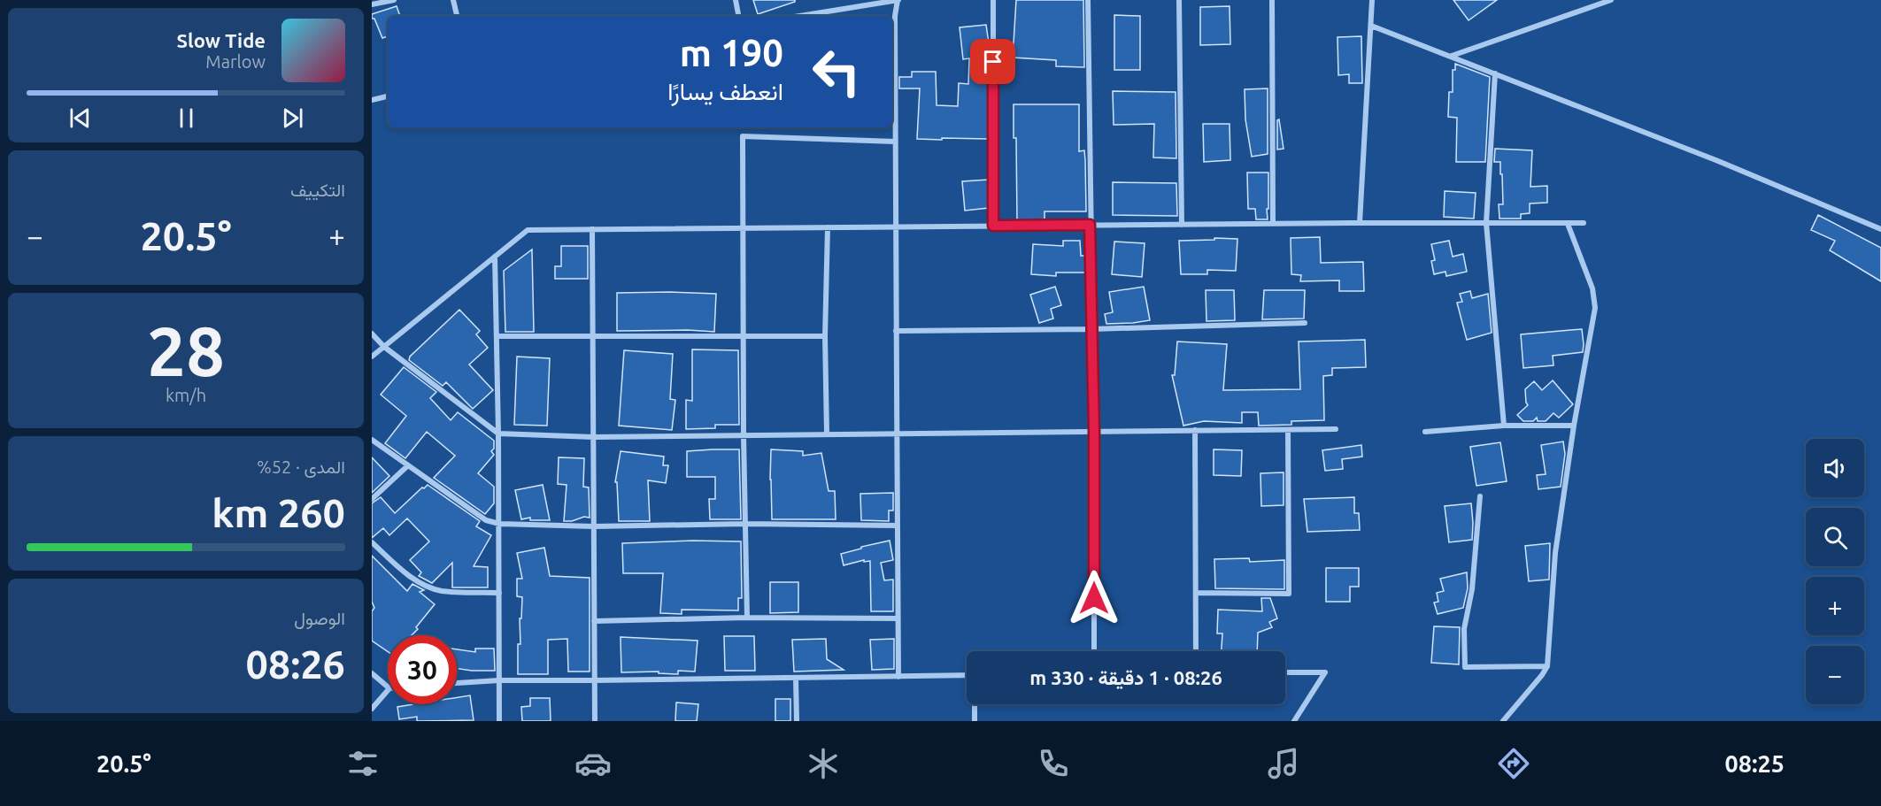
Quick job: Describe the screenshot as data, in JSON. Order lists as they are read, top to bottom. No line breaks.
{"page":{"turn":["190 m","انعطف يسارًا"],"song":["Slow Tide","Marlow"],"tile":["التكييف",["28","km/h"],["المدى · 52%","260 km"],["الوصول","08:26"]],"heat":["−","20.5°","+"],"map_buttons":["+","−"],"limit":"30","trip":"08:26 · 1 دقيقة · 330 m","tabs":["08:25","20.5°"]}}
